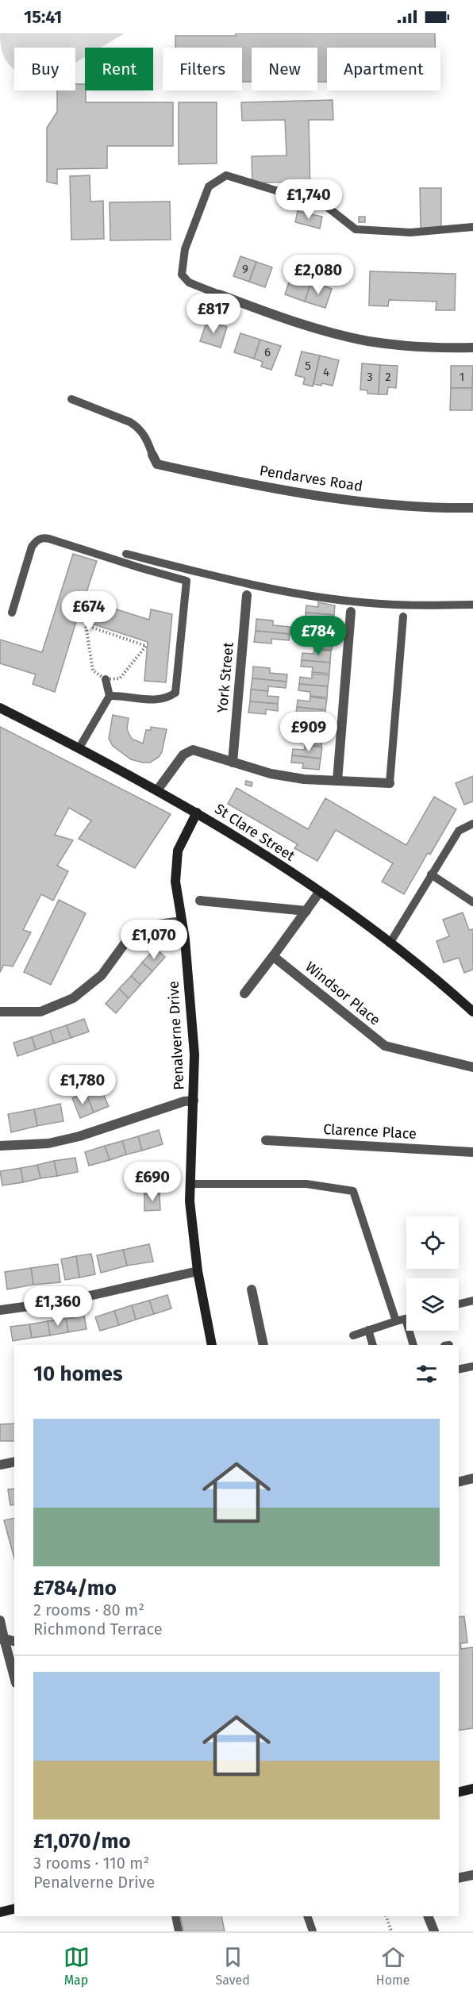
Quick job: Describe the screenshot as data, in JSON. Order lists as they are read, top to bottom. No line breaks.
{"streets":{"street":["Pendarves Road","York Street","St Clare Street","Windsor Place","Penalverne Drive","Clarence Place"]},"crossings":[["St Clare Street","Penalverne Drive"]],"house_numbers":["9","6","5","4","3","2","1"],"page":{"status":"15:41","chip":["Buy","Rent","Filters","New","Apartment"],"price":["£1,740","£2,080","£817","£674","£784","£909","£1,070","£1,780","£690","£1,360"],"heading":"10 homes","list":[{"name":"£784/mo","note":"2 rooms · 80 m² · Richmond Terrace"},{"name":"£1,070/mo","note":"3 rooms · 110 m² · Penalverne Drive"}],"tabs":["Map","Saved","Home"]}}
